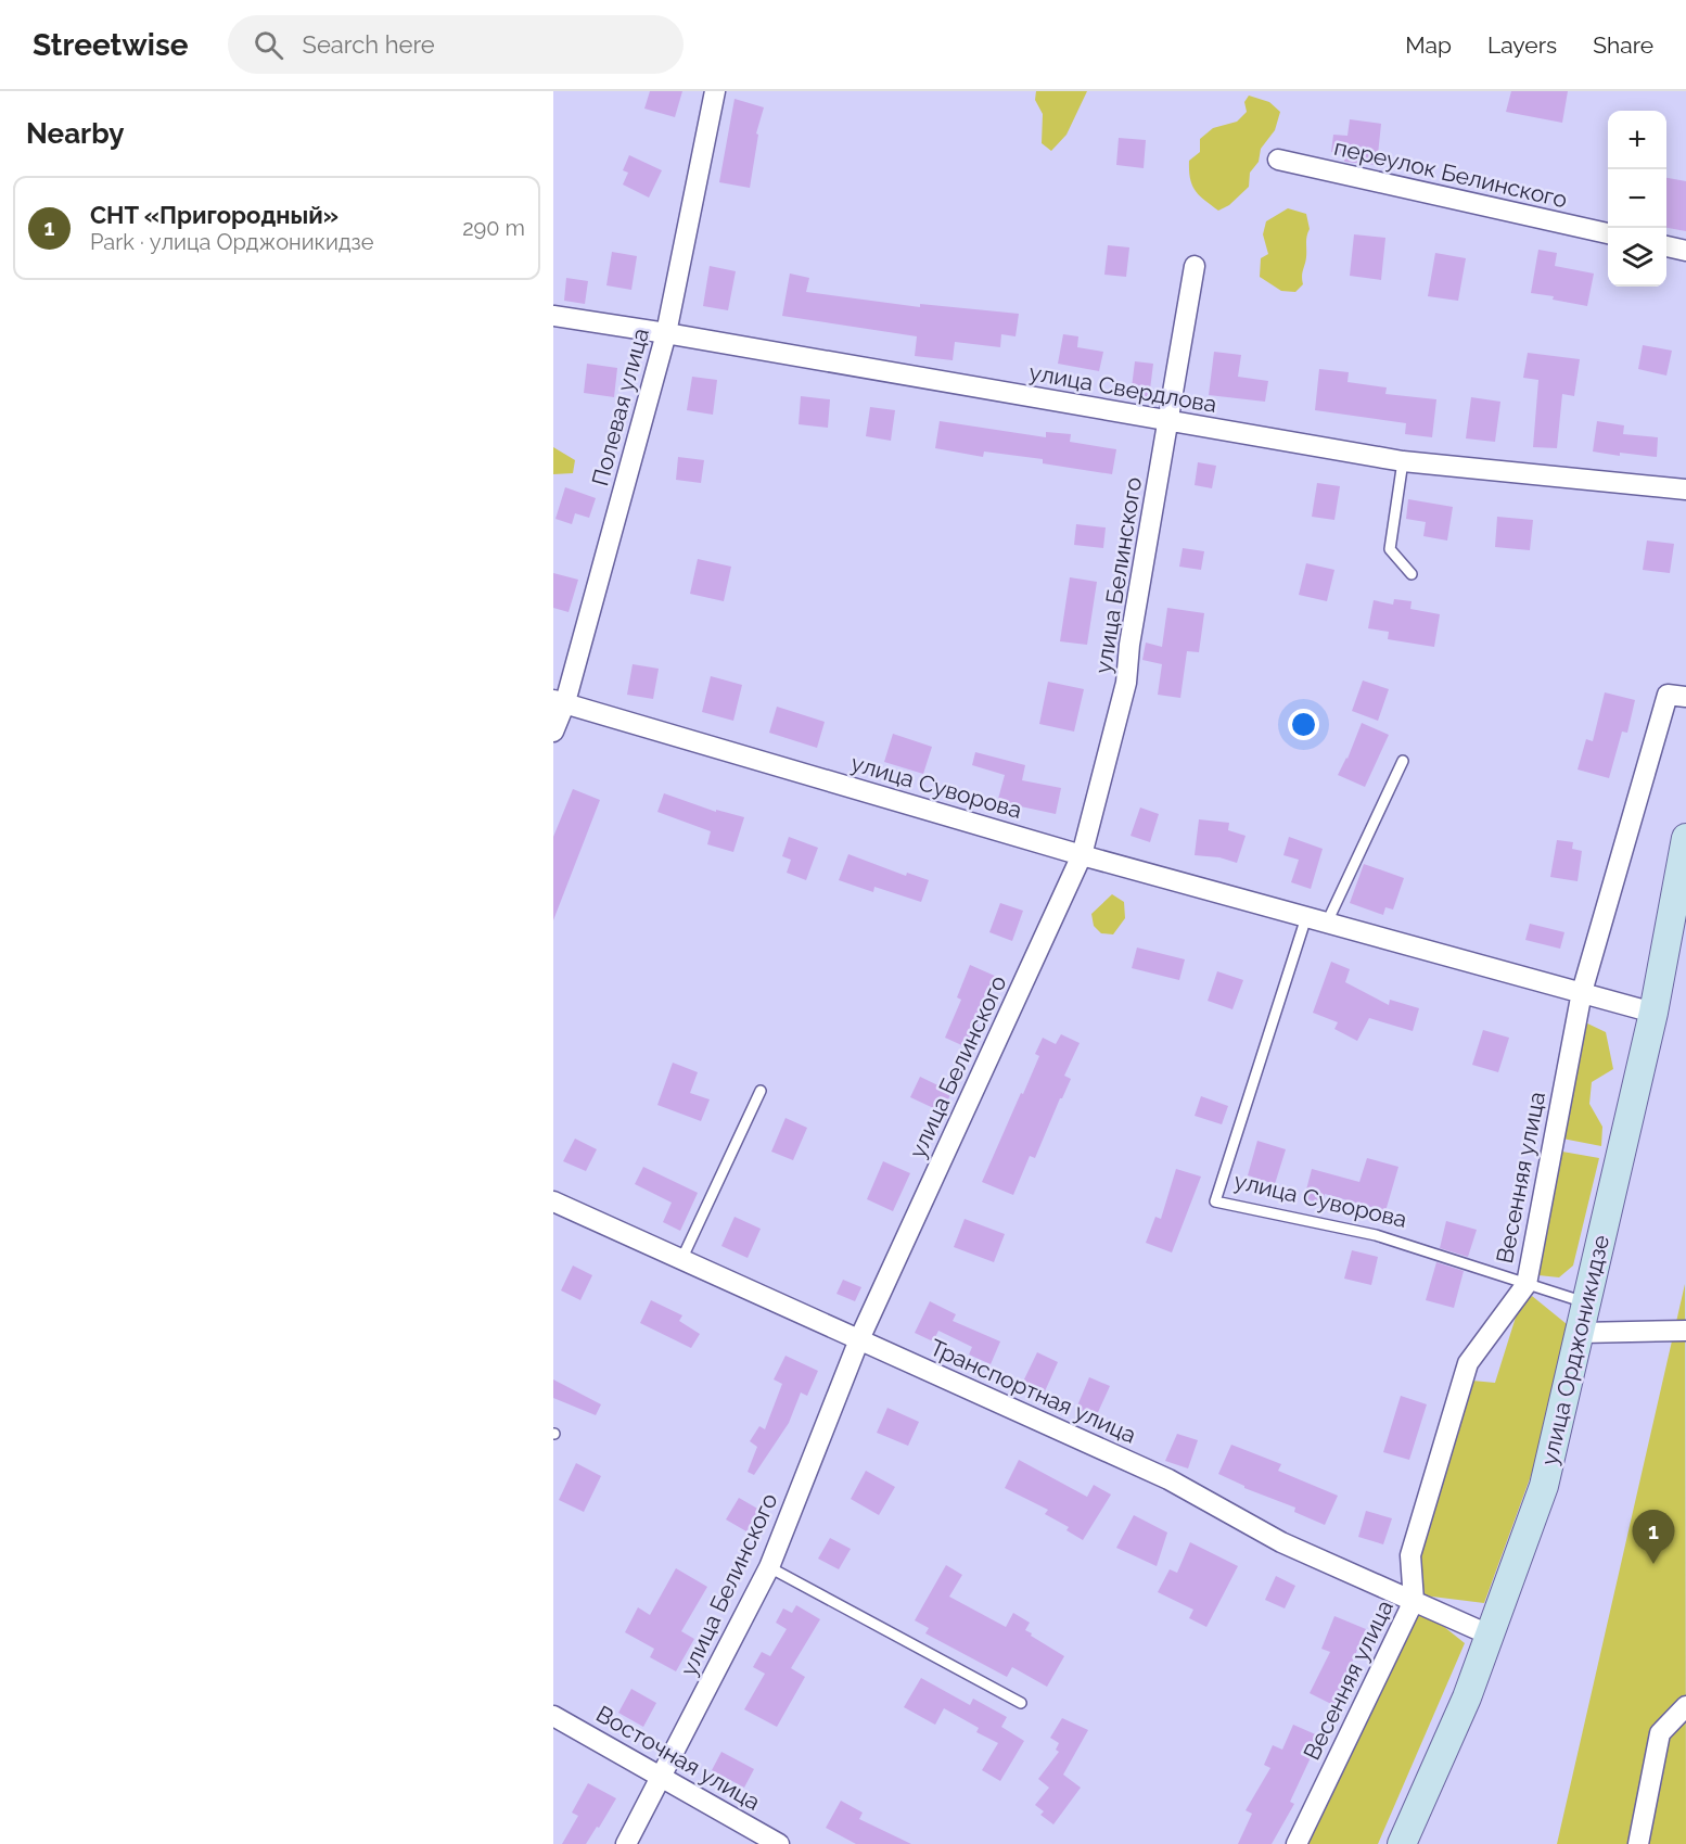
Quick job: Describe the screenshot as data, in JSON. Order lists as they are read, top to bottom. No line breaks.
{"streets":{"main road":["улица Орджоникидзе"],"street":["переулок Белинского","улица Свердлова","Полевая улица","улица Белинского","улица Суворова","Весенняя улица","Транспортная улица","Восточная улица"]},"crossings":[["улица Свердлова","Полевая улица"],["улица Свердлова","улица Белинского"],["Полевая улица","улица Суворова"],["улица Белинского","улица Суворова"],["улица Белинского","Транспортная улица"],["улица Белинского","Восточная улица"],["улица Суворова","Весенняя улица"],["улица Суворова","улица Орджоникидзе"],["Весенняя улица","Транспортная улица"],["улица Орджоникидзе","Транспортная улица"]],"page":{"header":"Streetwise","search":"Search here","nav":["Map","Layers","Share"],"heading":"Nearby","map_buttons":["+","−"],"list":[{"mark":"1","name":"СНТ «Пригородный»","note":"Park · улица Орджоникидзе","value":"290 m"}],"pins":"1"}}
